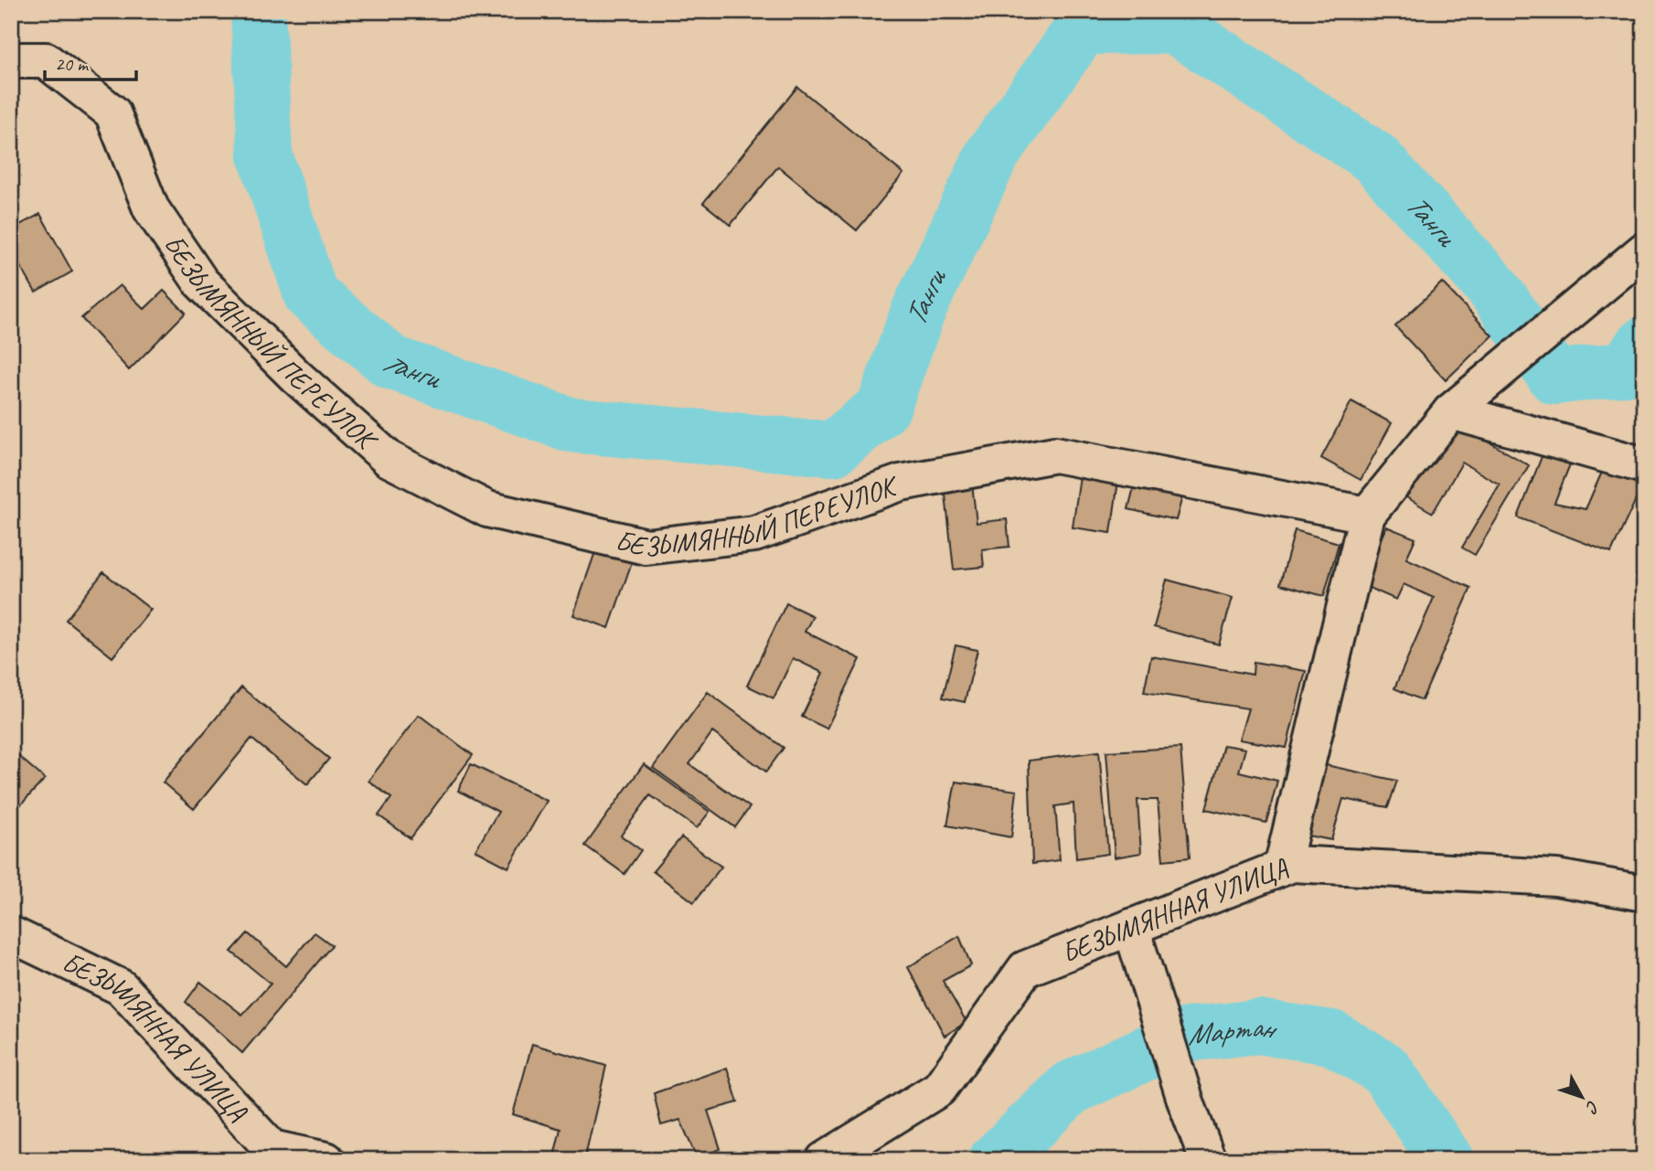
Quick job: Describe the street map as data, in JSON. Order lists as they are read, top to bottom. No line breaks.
{"streets":{"street":["БЕЗЫМЯННЫЙ ПЕРЕУЛОК","БЕЗЫМЯННАЯ УЛИЦА"]},"water":["Танги","Мартан"],"scale_bar":"20 m","north":"bottom right"}
